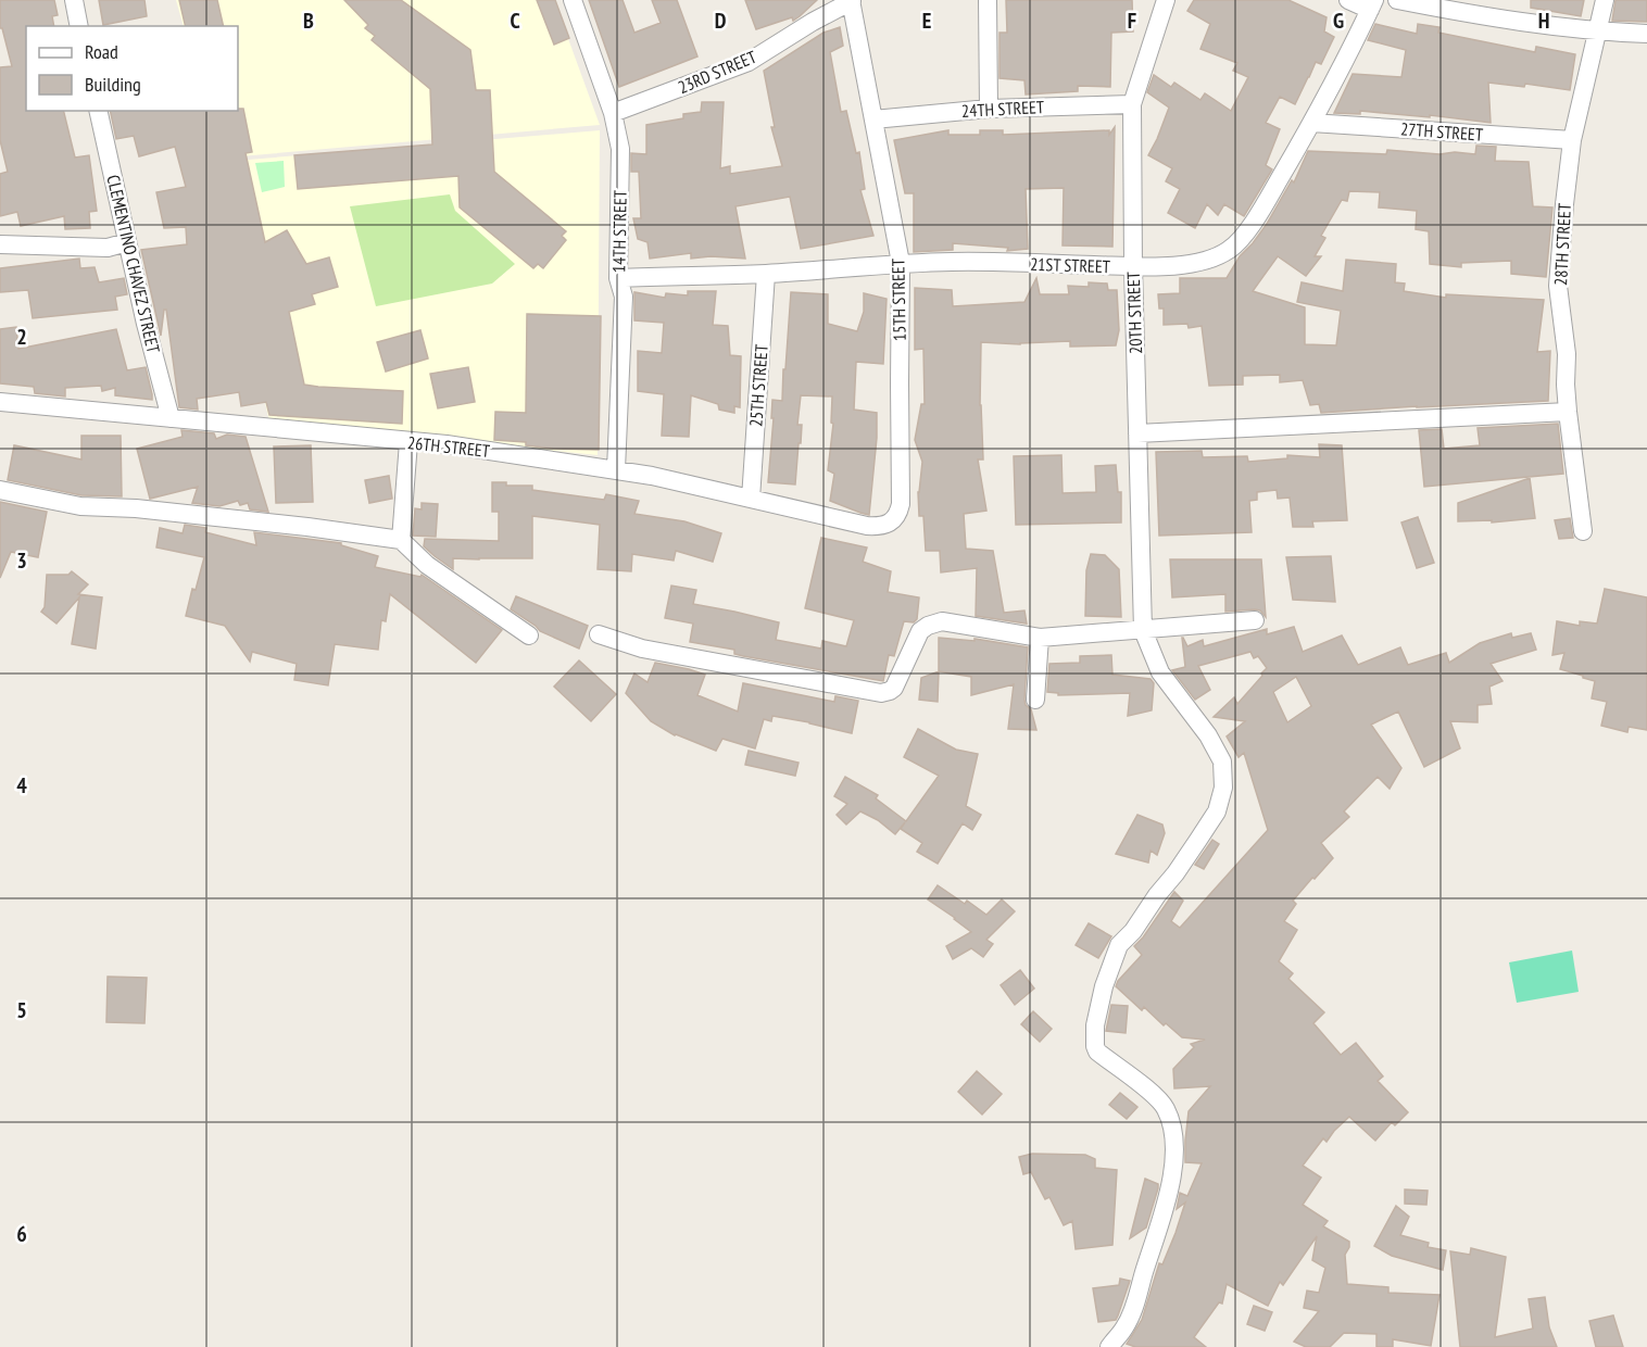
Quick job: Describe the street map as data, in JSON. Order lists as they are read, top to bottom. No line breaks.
{"streets":{"street":["23RD STREET","24TH STREET","27TH STREET","14TH STREET","28TH STREET","CLEMENTINO CHAVEZ STREET","21ST STREET","15TH STREET","20TH STREET","25TH STREET","26TH STREET"]},"crossings":[["23RD STREET","14TH STREET"],["23RD STREET","15TH STREET"],["24TH STREET","15TH STREET"],["24TH STREET","20TH STREET"],["27TH STREET","28TH STREET"],["27TH STREET","21ST STREET"],["14TH STREET","21ST STREET"],["14TH STREET","26TH STREET"],["CLEMENTINO CHAVEZ STREET","26TH STREET"],["21ST STREET","15TH STREET"],["21ST STREET","20TH STREET"],["21ST STREET","25TH STREET"],["15TH STREET","26TH STREET"],["25TH STREET","26TH STREET"]],"legend":["Road","Building"],"grid":{"columns":["B","C","D","E","F","G","H"],"rows":["2","3","4","5","6"]}}
